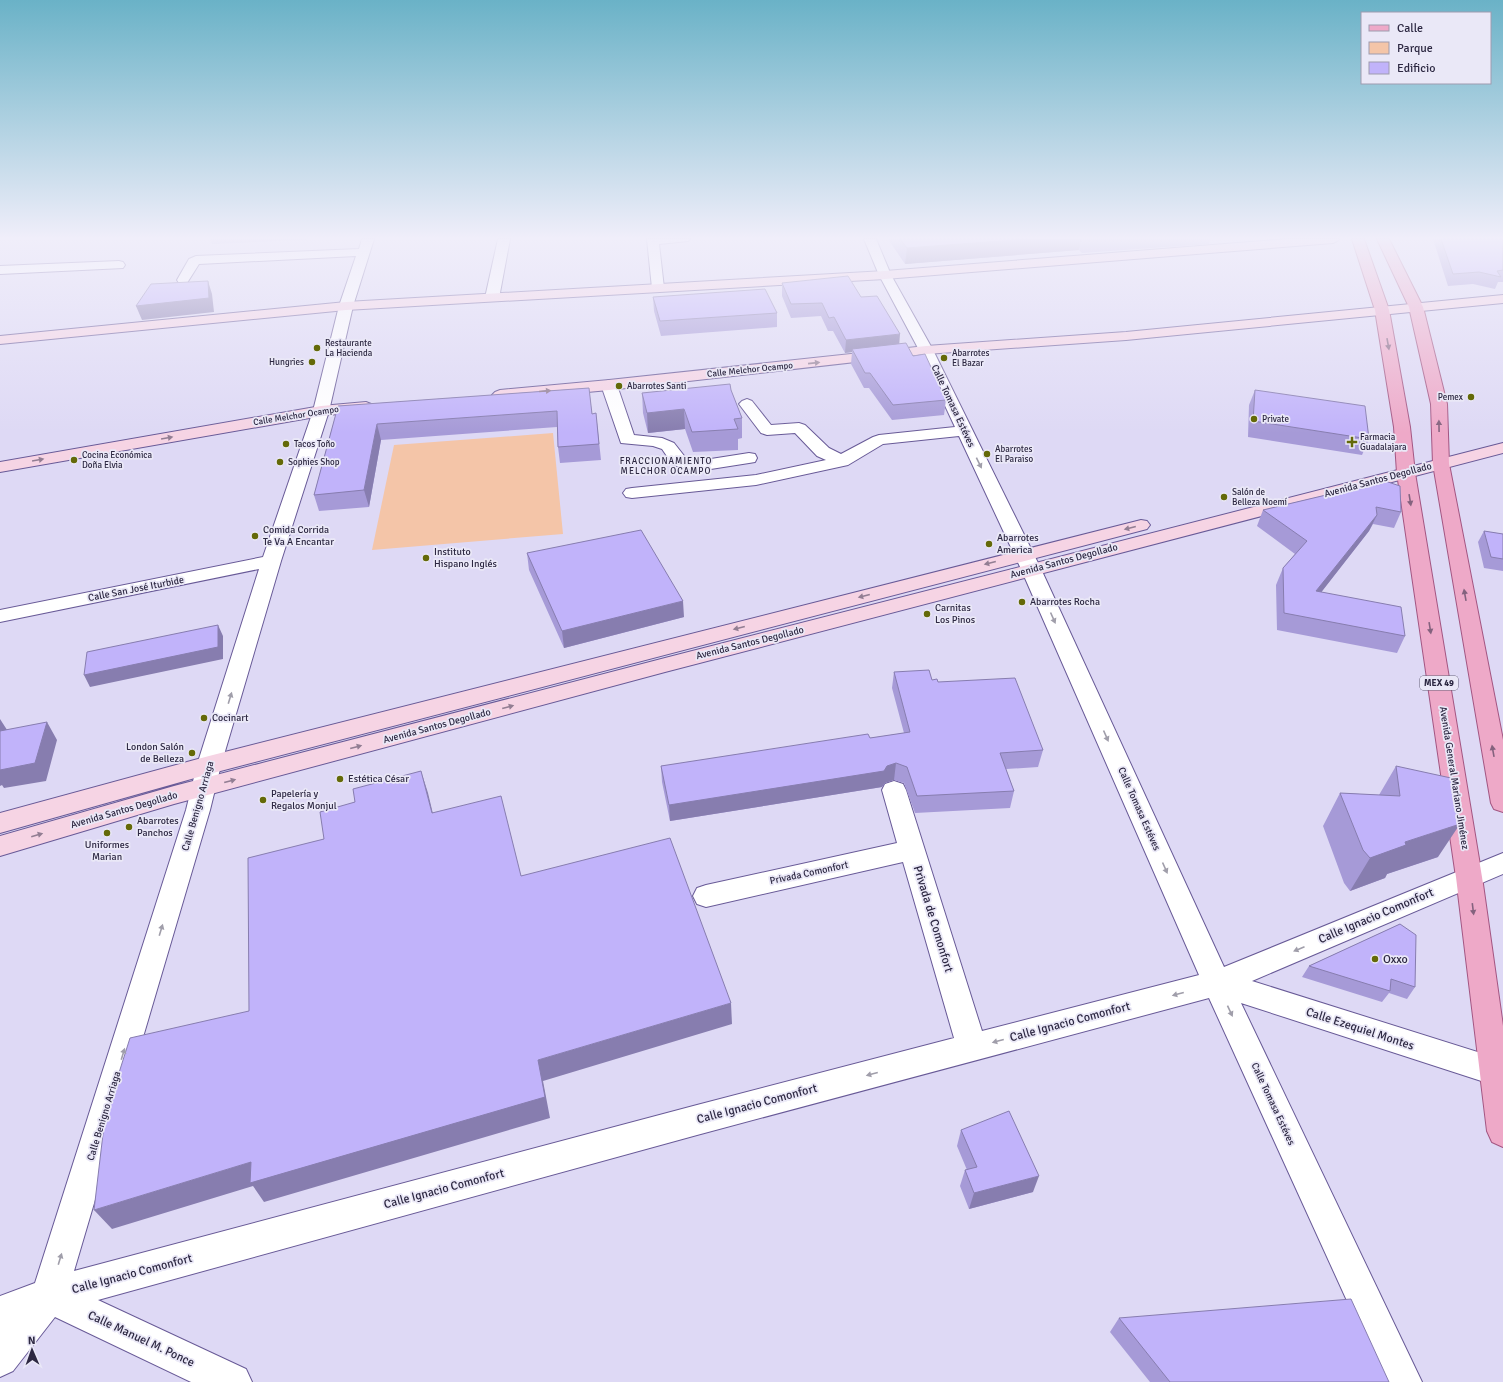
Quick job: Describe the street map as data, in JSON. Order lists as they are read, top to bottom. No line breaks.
{"streets":{"main road":["MEX 49","Avenida General Mariano Jiménez"],"street":["Calle Melchor Ocampo","Calle Tomasa Estéves","Avenida Santos Degollado","Calle San José Iturbide","Calle Benigno Arriaga","Privada Comonfort","Calle Ignacio Comonfort","Privada de Comonfort","Calle Ezequiel Montes","Calle Manuel M. Ponce"]},"crossings":[["Calle Melchor Ocampo","Calle Tomasa Estéves"],["Calle Melchor Ocampo","Avenida General Mariano Jiménez"],["Calle Melchor Ocampo","Calle Benigno Arriaga"],["Calle Tomasa Estéves","Avenida Santos Degollado"],["Calle Tomasa Estéves","Calle Ignacio Comonfort"],["Calle Tomasa Estéves","Calle Ezequiel Montes"],["Avenida Santos Degollado","Avenida General Mariano Jiménez"],["Avenida Santos Degollado","Calle Benigno Arriaga"],["Calle San José Iturbide","Calle Benigno Arriaga"],["Avenida General Mariano Jiménez","Calle Ignacio Comonfort"],["Avenida General Mariano Jiménez","Calle Ezequiel Montes"],["Calle Benigno Arriaga","Calle Ignacio Comonfort"],["Calle Benigno Arriaga","Calle Manuel M. Ponce"],["Privada Comonfort","Privada de Comonfort"],["Calle Ignacio Comonfort","Privada de Comonfort"],["Calle Ignacio Comonfort","Calle Ezequiel Montes"],["Calle Ignacio Comonfort","Calle Manuel M. Ponce"]],"one_way":["Calle Tomasa Estéves","Calle Benigno Arriaga","Calle Ignacio Comonfort"],"districts":["FRACCIONAMIENTO MELCHOR OCAMPO"],"places":{"other":["Restaurante La Hacienda","Abarrotes El Bazar","Hungries","Abarrotes Santi","Pemex","Private","Tacos Toño","Abarrotes El Paraiso","Cocina Económica Doña Elvia","Sophies Shop","Salón de Belleza Noemí","Comida Corrida Te Va A Encantar","Abarrotes America","Instituto Hispano Inglés","Abarrotes Rocha","Carnitas Los Pinos","Cocinart","London Salón de Belleza","Estética César","Papelería y Regalos Monjul","Abarrotes Panchos","Uniformes Marian","Oxxo"],"health":["Farmacia Guadalajara"]},"legend":["Calle","Parque","Edificio"],"north":"top"}
